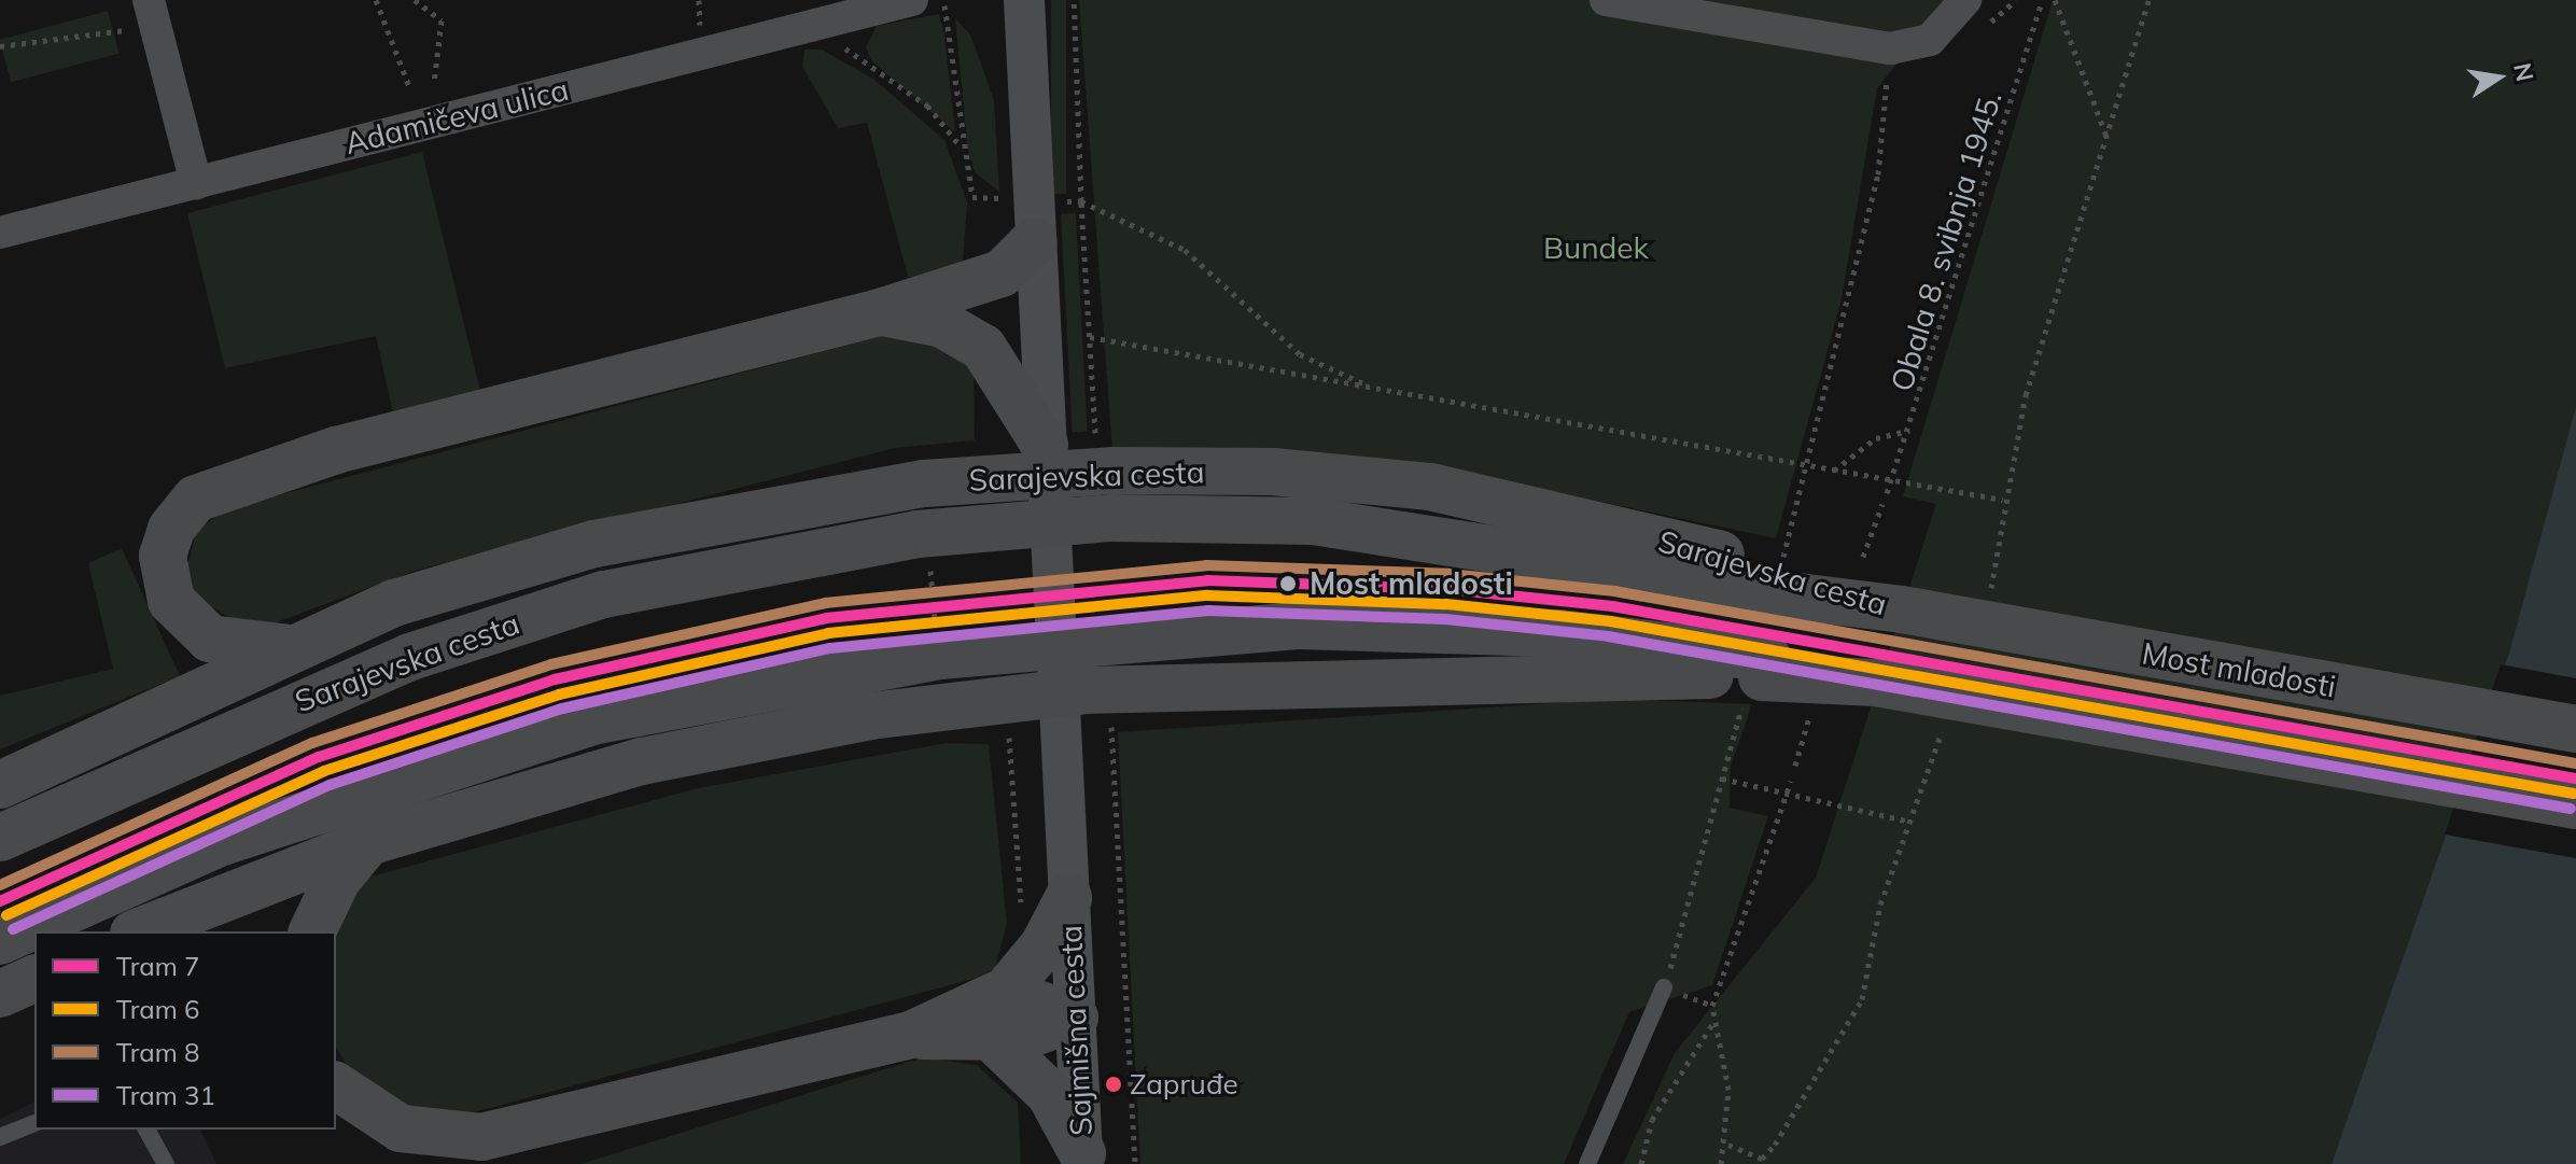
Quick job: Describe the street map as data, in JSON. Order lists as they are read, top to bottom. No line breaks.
{"streets":{"main road":["Sarajevska cesta","Most mladosti"],"street":["Adamičeva ulica","Sajmišna cesta"],"path":["Obala 8. svibnja 1945."]},"crossings":[["Sarajevska cesta","Most mladosti"]],"parks":["Bundek"],"places":["Most mladosti","Zapruđe"],"lines":["tram line 8","tram line 7","tram line 6","tram line 31"],"legend":["Tram 7","Tram 6","Tram 8","Tram 31"],"north":"right"}
